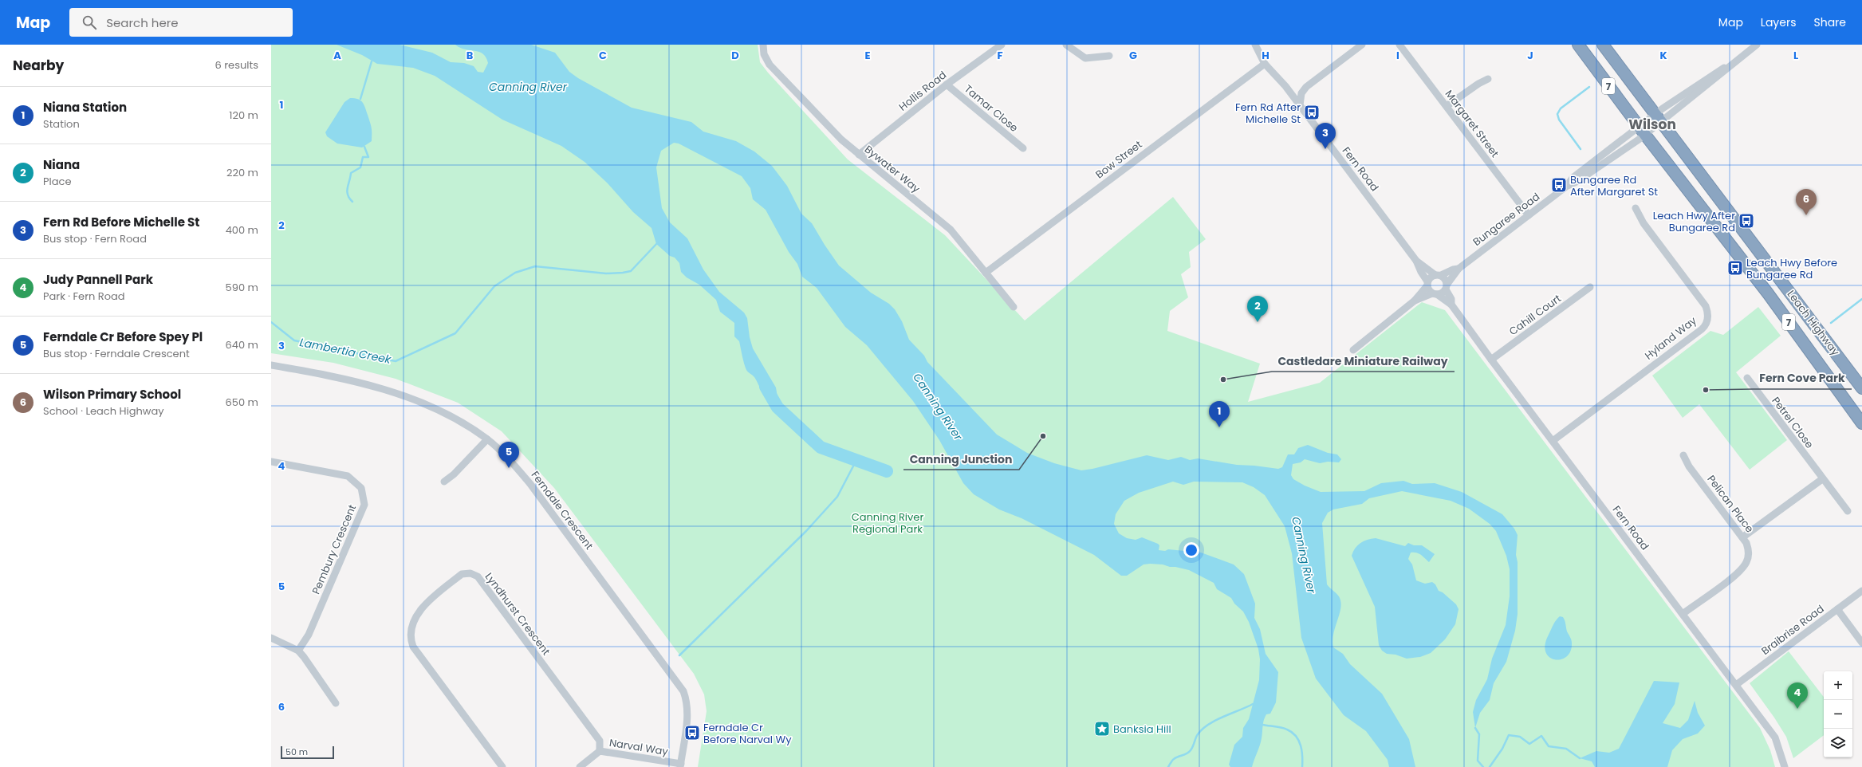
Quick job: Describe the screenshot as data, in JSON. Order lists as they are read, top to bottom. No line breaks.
{"streets":{"highway":["7","Leach Highway"],"street":["Hollis Road","Tamar Close","Margaret Street","Bow Street","Bywater Way","Fern Road","Bungaree Road","Cahill Court","Hyland Way","Petrel Close","Pelican Place","Ferndale Crescent","Pembury Crescent","Lyndhurst Crescent","Braibrise Road","Narval Way"]},"crossings":[["Hollis Road","Tamar Close"],["Hollis Road","Bywater Way"],["Margaret Street","Bungaree Road"],["Bow Street","Bywater Way"],["Bow Street","Fern Road"],["Fern Road","Bungaree Road"],["Fern Road","Cahill Court"],["Fern Road","Hyland Way"],["Fern Road","Pelican Place"],["Fern Road","Braibrise Road"],["Bungaree Road","Leach Highway"],["Ferndale Crescent","Narval Way"],["Lyndhurst Crescent","Narval Way"]],"districts":["Wilson"],"water":["Canning River","Lambertia Creek"],"parks":["Canning River Regional Park"],"places":{"bus stop":["Fern Rd After Michelle St","Bungaree Rd After Margaret St","Leach Hwy After Bungaree Rd","Leach Hwy Before Bungaree Rd","Ferndale Cr Before Narval Wy"],"other":["Castledare Miniature Railway","Fern Cove Park","Canning Junction"],"place":["Banksia Hill"]},"scale_bar":"50 m","page":{"header":"Map","search":"Search here","nav":["Map","Layers","Share"],"heading":["Nearby","6 results"],"list":[{"mark":"1","name":"Niana Station","note":"Station","value":"120 m"},{"mark":"2","name":"Niana","note":"Place","value":"220 m"},{"mark":"3","name":"Fern Rd Before Michelle St","note":"Bus stop · Fern Road","value":"400 m"},{"mark":"4","name":"Judy Pannell Park","note":"Park · Fern Road","value":"590 m"},{"mark":"5","name":"Ferndale Cr Before Spey Pl","note":"Bus stop · Ferndale Crescent","value":"640 m"},{"mark":"6","name":"Wilson Primary School","note":"School · Leach Highway","value":"650 m"}],"pins":["3","6","2","1","5","4"],"map_buttons":["+","−"],"scale":"50 m"},"grid":{"columns":["A","B","C","D","E","F","G","H","I","J","K","L"],"rows":["1","2","3","4","5","6"]}}
